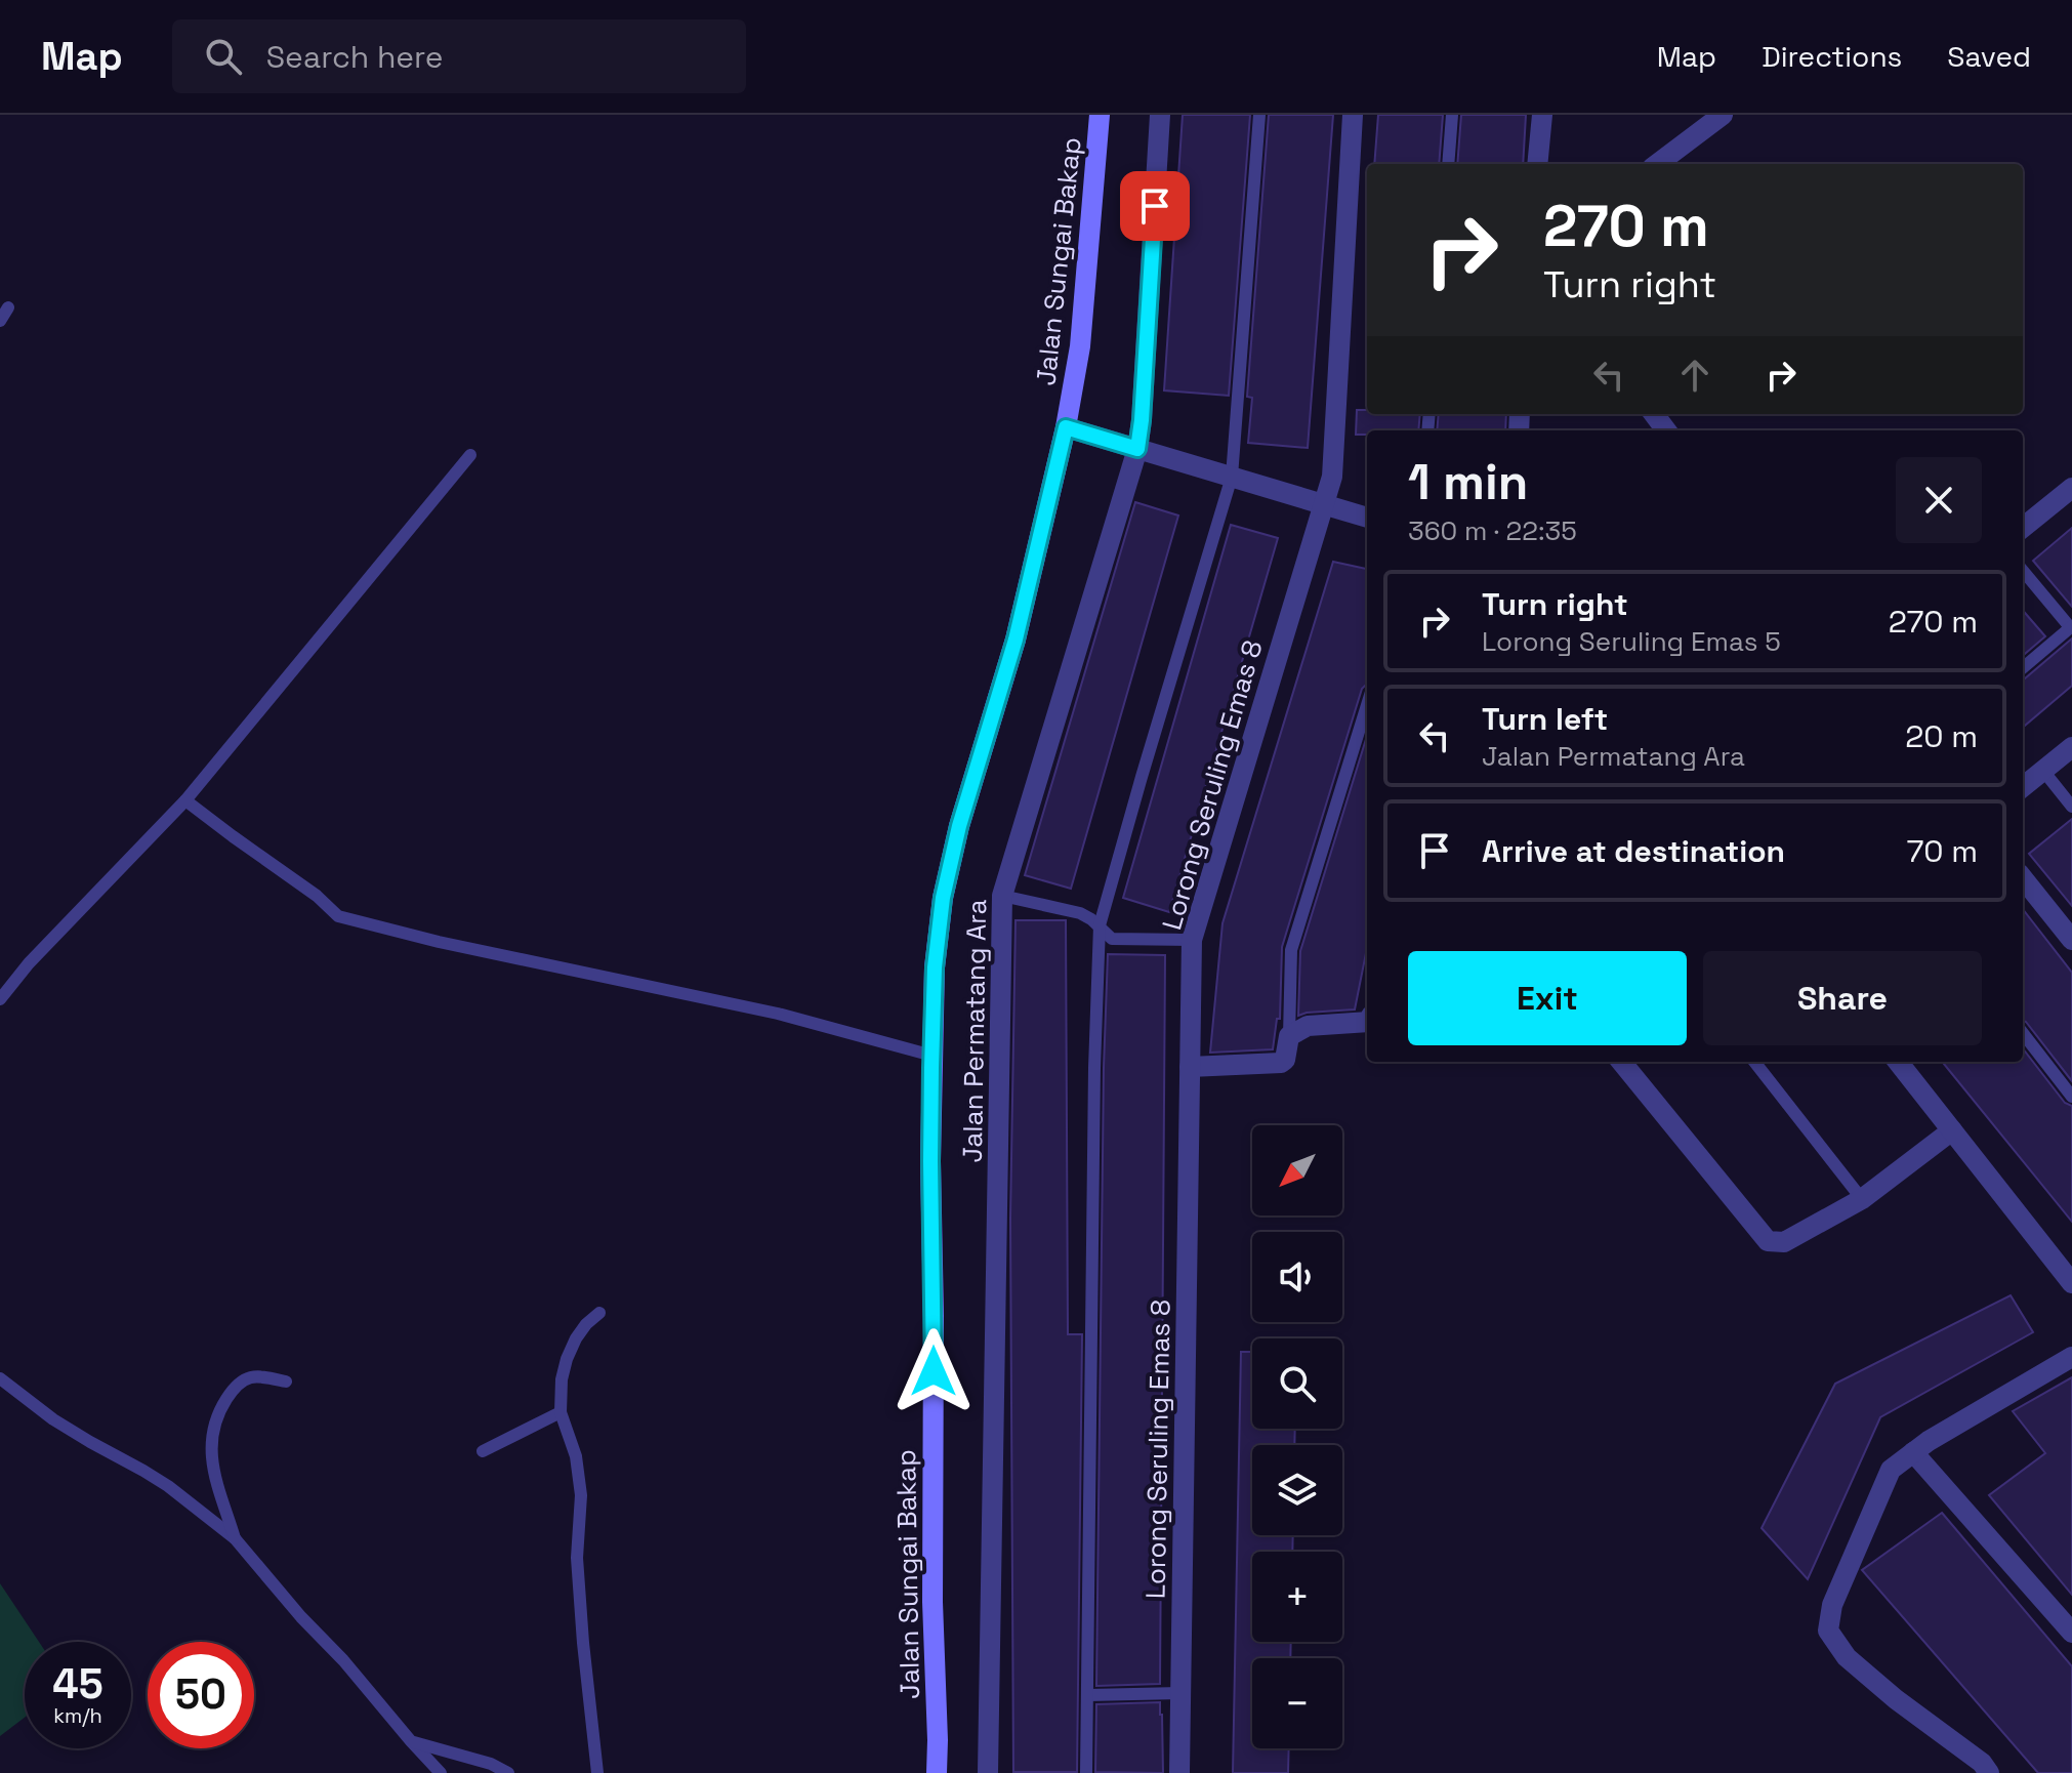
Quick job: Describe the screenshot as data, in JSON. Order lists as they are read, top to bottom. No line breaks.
{"streets":{"main road":["Jalan Sungai Bakap"],"street":["Lorong Seruling Emas 8","Jalan Permatang Ara"]},"north":"bottom left","page":{"header":"Map","search":"Search here","nav":["Map","Directions","Saved"],"turn":["270 m","Turn right"],"heading":["1 min","360 m · 22:35"],"list":[{"name":"Turn right","note":"Lorong Seruling Emas 5","value":"270 m"},{"name":"Turn left","note":"Jalan Permatang Ara","value":"20 m"},{"name":"Arrive at destination","value":"70 m"}],"buttons":["Exit","Share"],"map_buttons":["+","−"],"speed":"45 km/h","limit":"50"}}
